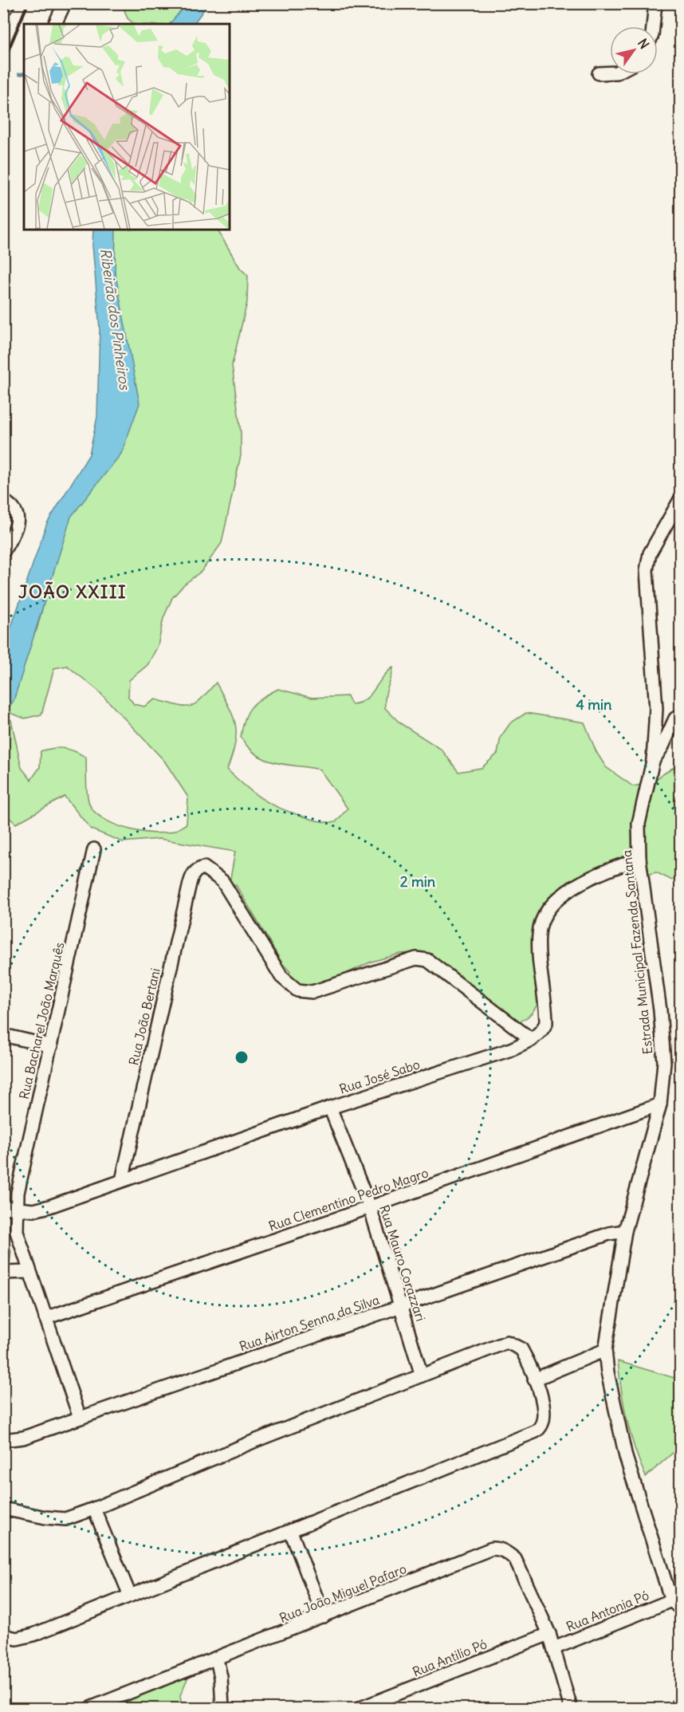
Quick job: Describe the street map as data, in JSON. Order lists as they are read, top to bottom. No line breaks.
{"streets":{"street":["Estrada Municipal Fazenda Santana","Rua João Bertani","Rua Bacharel João Marquês","Rua José Sabo","Rua Clementino Pedro Magro","Rua Mauro Corazzari","Rua Airton Senna da Silva","Rua João Miguel Pafaro","Rua Antonia Pó","Rua Antilio Pó"]},"crossings":[["Estrada Municipal Fazenda Santana","Rua José Sabo"],["Estrada Municipal Fazenda Santana","Rua Clementino Pedro Magro"],["Estrada Municipal Fazenda Santana","Rua Airton Senna da Silva"],["Estrada Municipal Fazenda Santana","Rua Antonia Pó"],["Rua João Bertani","Rua José Sabo"],["Rua Bacharel João Marquês","Rua José Sabo"],["Rua Bacharel João Marquês","Rua Clementino Pedro Magro"],["Rua Bacharel João Marquês","Rua Airton Senna da Silva"],["Rua José Sabo","Rua Mauro Corazzari"],["Rua Clementino Pedro Magro","Rua Mauro Corazzari"],["Rua Mauro Corazzari","Rua Airton Senna da Silva"],["Rua João Miguel Pafaro","Rua Antonia Pó"],["Rua João Miguel Pafaro","Rua Antilio Pó"]],"districts":["JOÃO XXIII"],"water":["Ribeirão dos Pinheiros"],"north":"top right","rings":["4 min","2 min"]}
